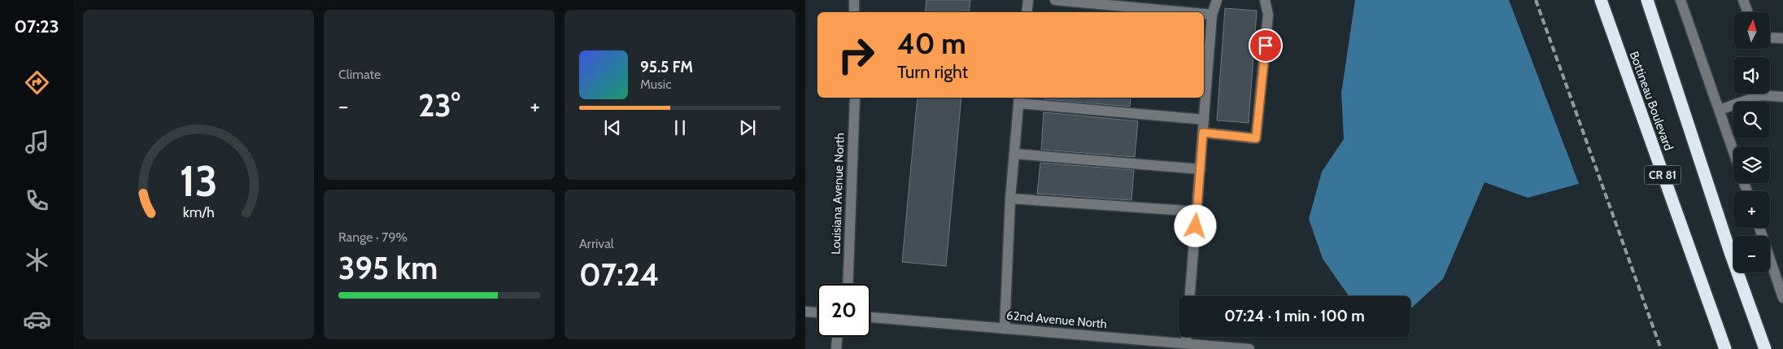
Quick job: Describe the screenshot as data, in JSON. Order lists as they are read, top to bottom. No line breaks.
{"streets":{"highway":["Bottineau Boulevard","CR 81"],"street":["Louisiana Avenue North","62nd Avenue North"]},"north":"top","page":{"tabs":"07:23","tile":["Climate",["Range · 79%","395 km"],["Arrival","07:24"]],"map_buttons":["+","−"],"turn":["40 m","Turn right"],"song":["95.5 FM","Music"],"heat":["−","23°","+"],"limit":"20","trip":"07:24 · 1 min · 100 m","gauge":["13","km/h"]}}
